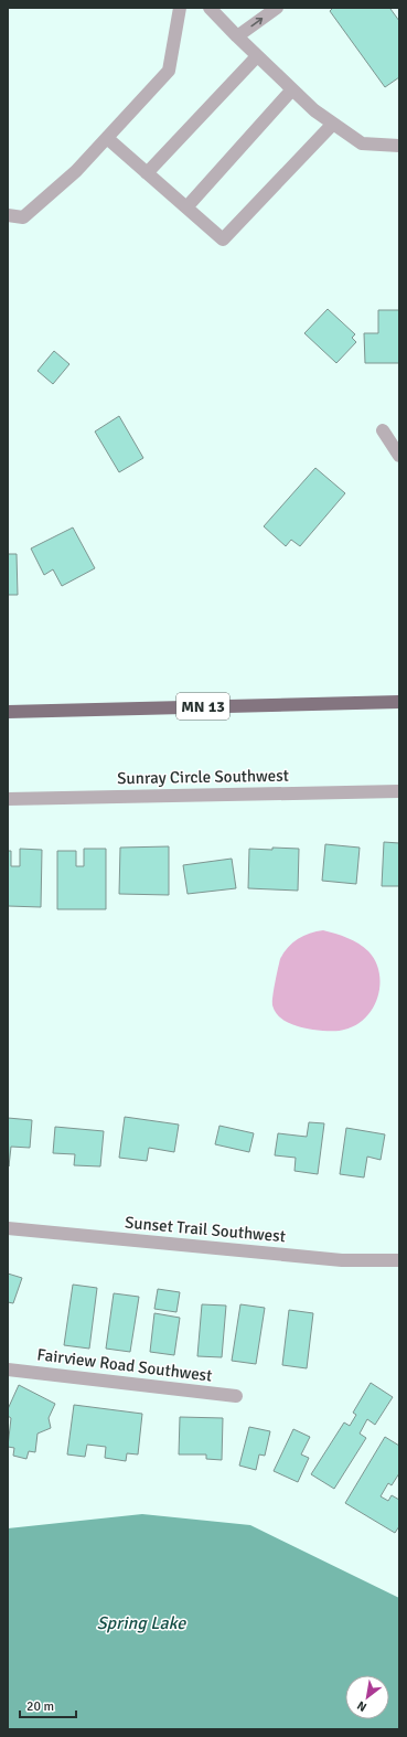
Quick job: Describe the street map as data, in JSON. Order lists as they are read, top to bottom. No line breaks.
{"streets":{"main road":["MN 13"],"street":["Sunray Circle Southwest","Sunset Trail Southwest","Fairview Road Southwest"]},"water":["Spring Lake"],"scale_bar":"20 m","north":"bottom left"}
